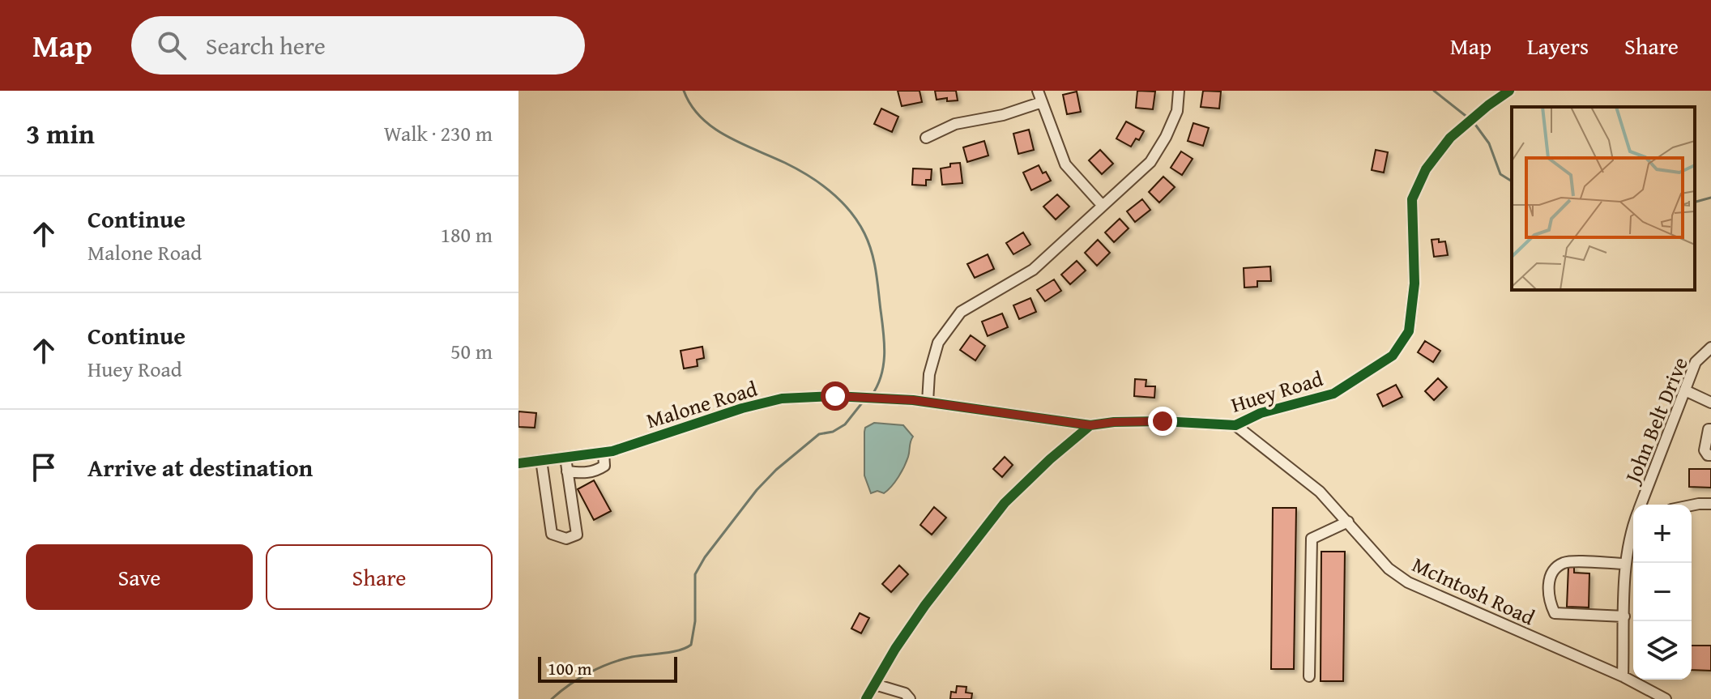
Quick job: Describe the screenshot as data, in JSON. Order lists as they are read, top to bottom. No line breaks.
{"streets":{"street":["Huey Road","Malone Road","John Belt Drive","McIntosh Road"]},"crossings":[["Huey Road","Malone Road"],["Huey Road","McIntosh Road"],["John Belt Drive","McIntosh Road"]],"scale_bar":"100 m","page":{"header":"Map","search":"Search here","nav":["Map","Layers","Share"],"heading":["3 min","Walk · 230 m"],"list":[["Continue","Malone Road","180 m"],["Continue","Huey Road","50 m"],"Arrive at destination"],"map_buttons":["+","−"],"buttons":["Save","Share"],"scale":"100 m"}}
